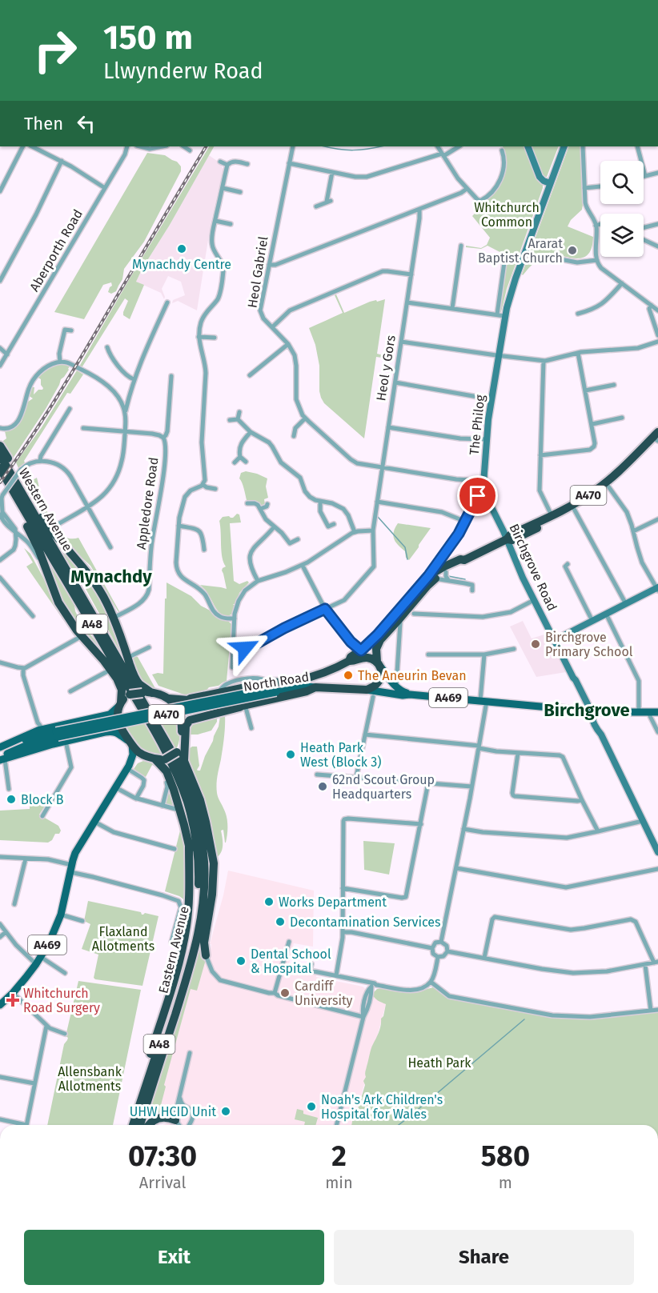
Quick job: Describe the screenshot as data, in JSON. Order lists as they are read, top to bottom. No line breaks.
{"streets":{"highway":["A470","Western Avenue","A48","North Road","Eastern Avenue"],"main road":["A469"],"street":["Aberporth Road","Heol Gabriel","Heol y Gors","The Philog","Appledore Road","Birchgrove Road"]},"crossings":[["Heol Gabriel","Heol y Gors"],["Heol Gabriel","The Philog"],["The Philog","Birchgrove Road"],["A470","Birchgrove Road"],["A470","North Road"],["A470","A469"],["Western Avenue","Eastern Avenue"],["Birchgrove Road","A469"],["North Road","A469"]],"districts":["Mynachdy","Birchgrove"],"parks":["Whitchurch Common","Flaxland Allotments","Heath Park","Allensbank Allotments"],"places":{"other":["Mynachdy Centre","Ararat Baptist Church","Birchgrove Primary School","The Aneurin Bevan","Heath Park West (Block 3)","62nd Scout Group Headquarters","Block B","Works Department","Decontamination Services","Dental School & Hospital","Cardiff University","Noah's Ark Children's Hospital for Wales","UHW HCID Unit"],"health":["Whitchurch Road Surgery"]},"page":{"turn":["150 m","Llwynderw Road"],"then":"Then","eta":["07:30","Arrival","2","min","580","m"],"buttons":["Exit","Share"]}}
